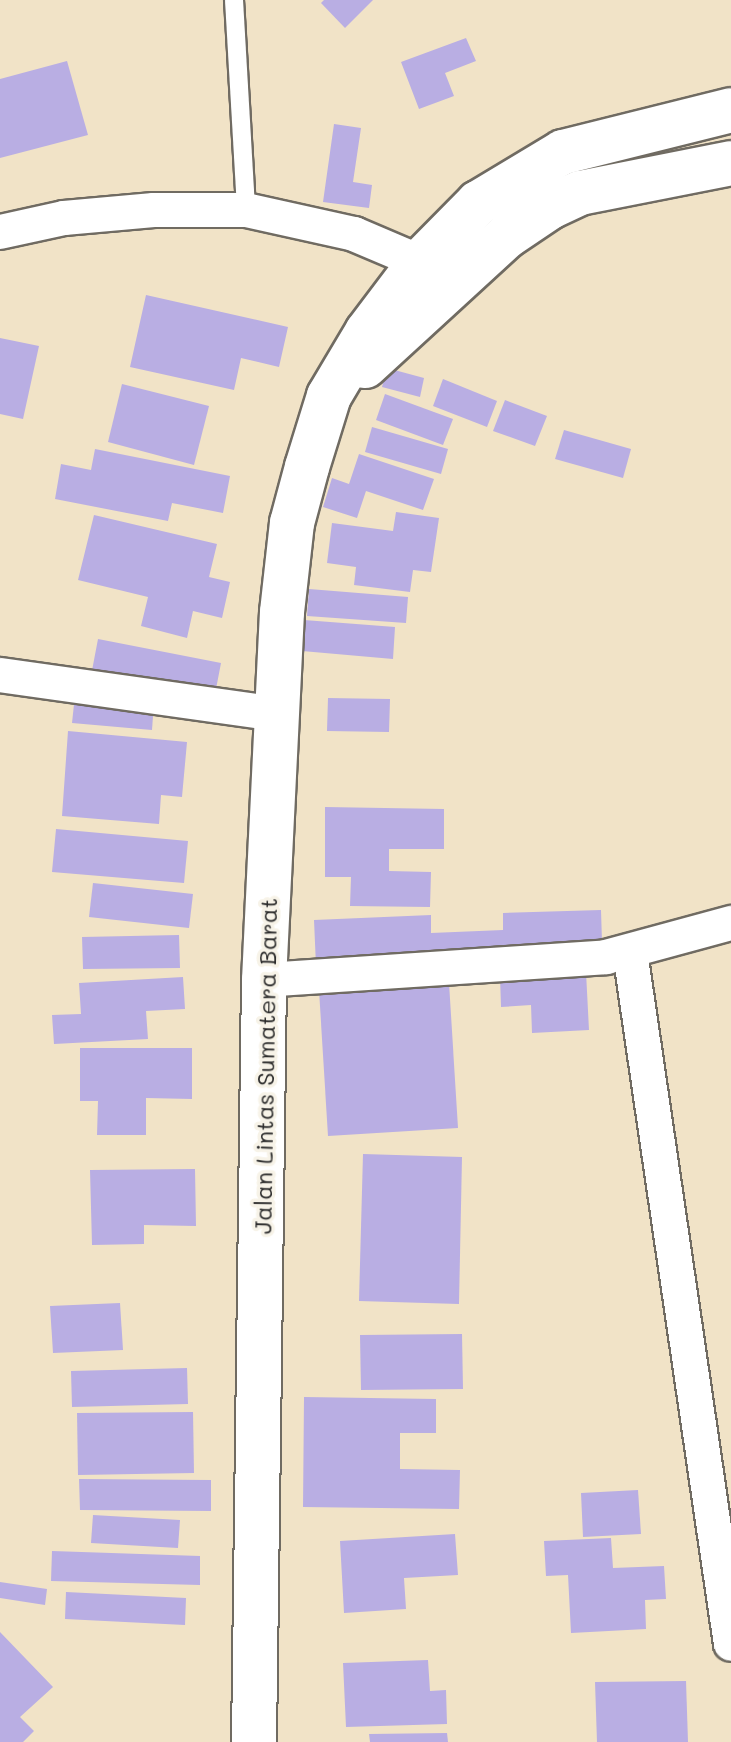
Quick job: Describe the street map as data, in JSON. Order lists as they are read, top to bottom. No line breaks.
{"streets":{"highway":["Jalan Lintas Sumatera Barat"]}}
